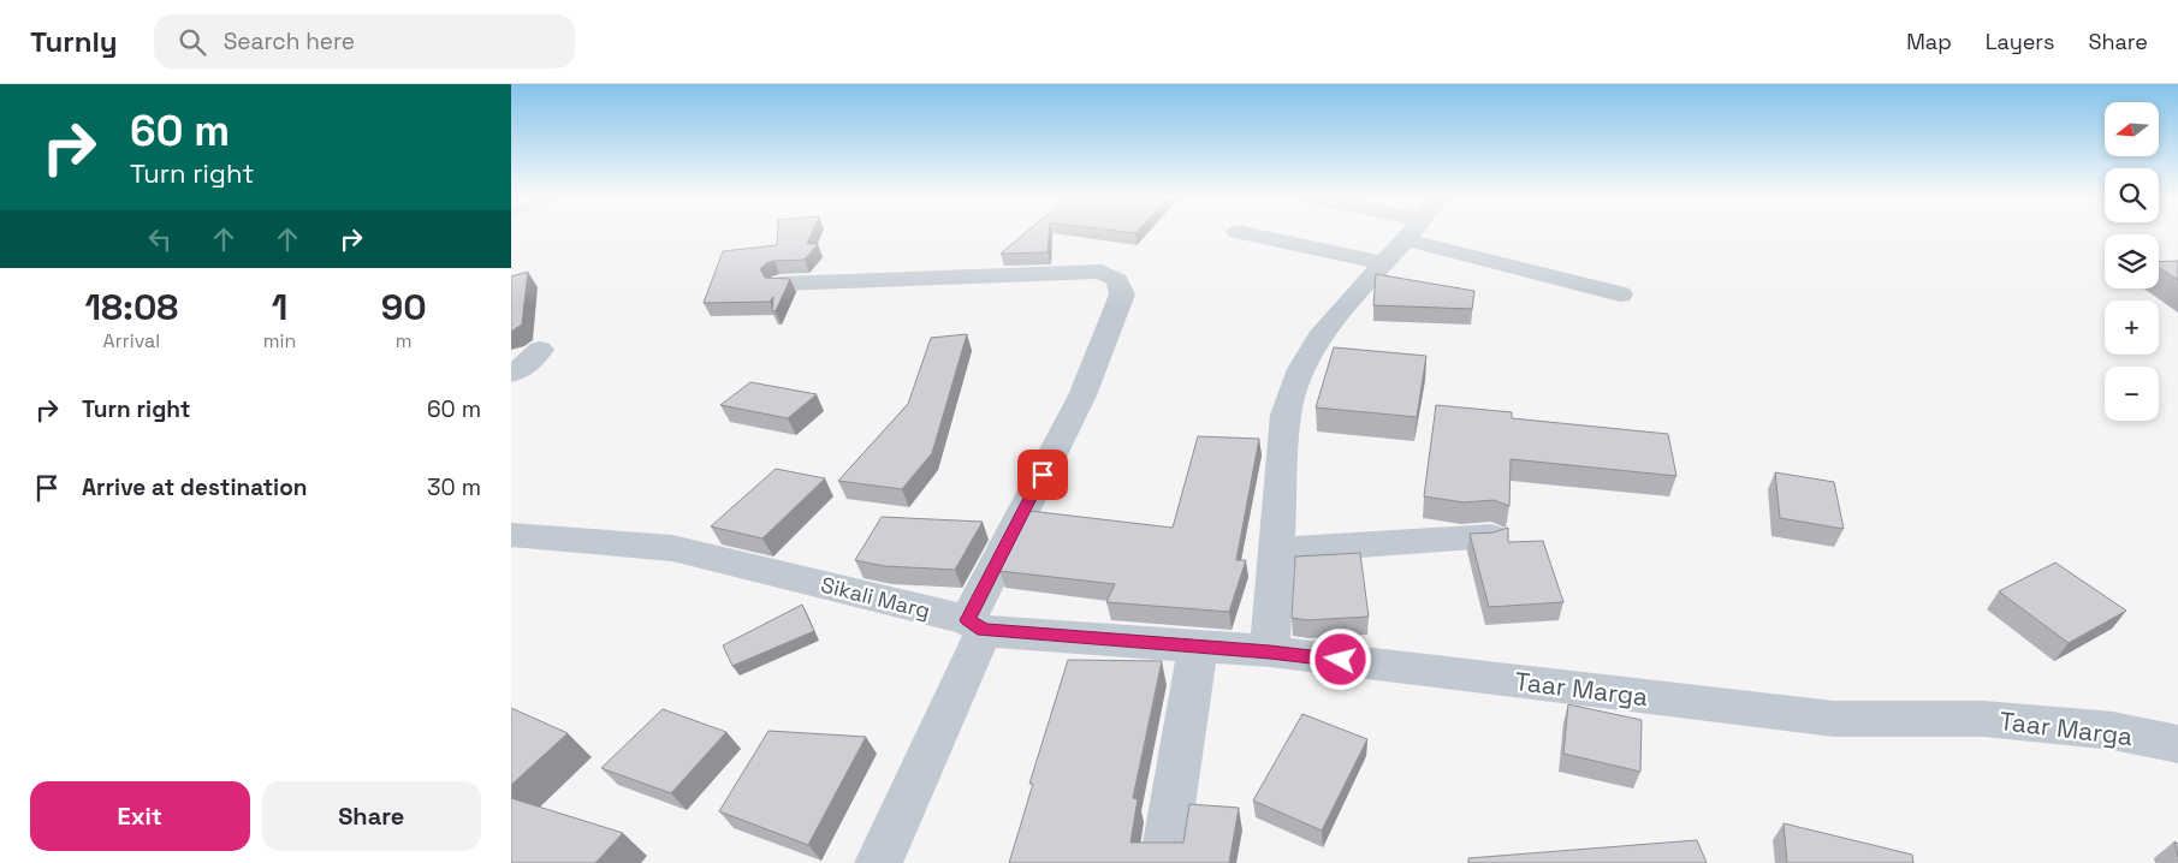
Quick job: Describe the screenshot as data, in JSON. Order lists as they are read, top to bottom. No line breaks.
{"streets":{"street":["Sikali Marg","Taar Marga"]},"crossings":[["Sikali Marg","Taar Marga"]],"north":"left","page":{"header":"Turnly","search":"Search here","nav":["Map","Layers","Share"],"turn":["60 m","Turn right"],"map_buttons":["+","−"],"eta":["18:08","Arrival","1","min","90","m"],"list":[{"name":"Turn right","value":"60 m"},{"name":"Arrive at destination","value":"30 m"}],"buttons":["Exit","Share"]}}
